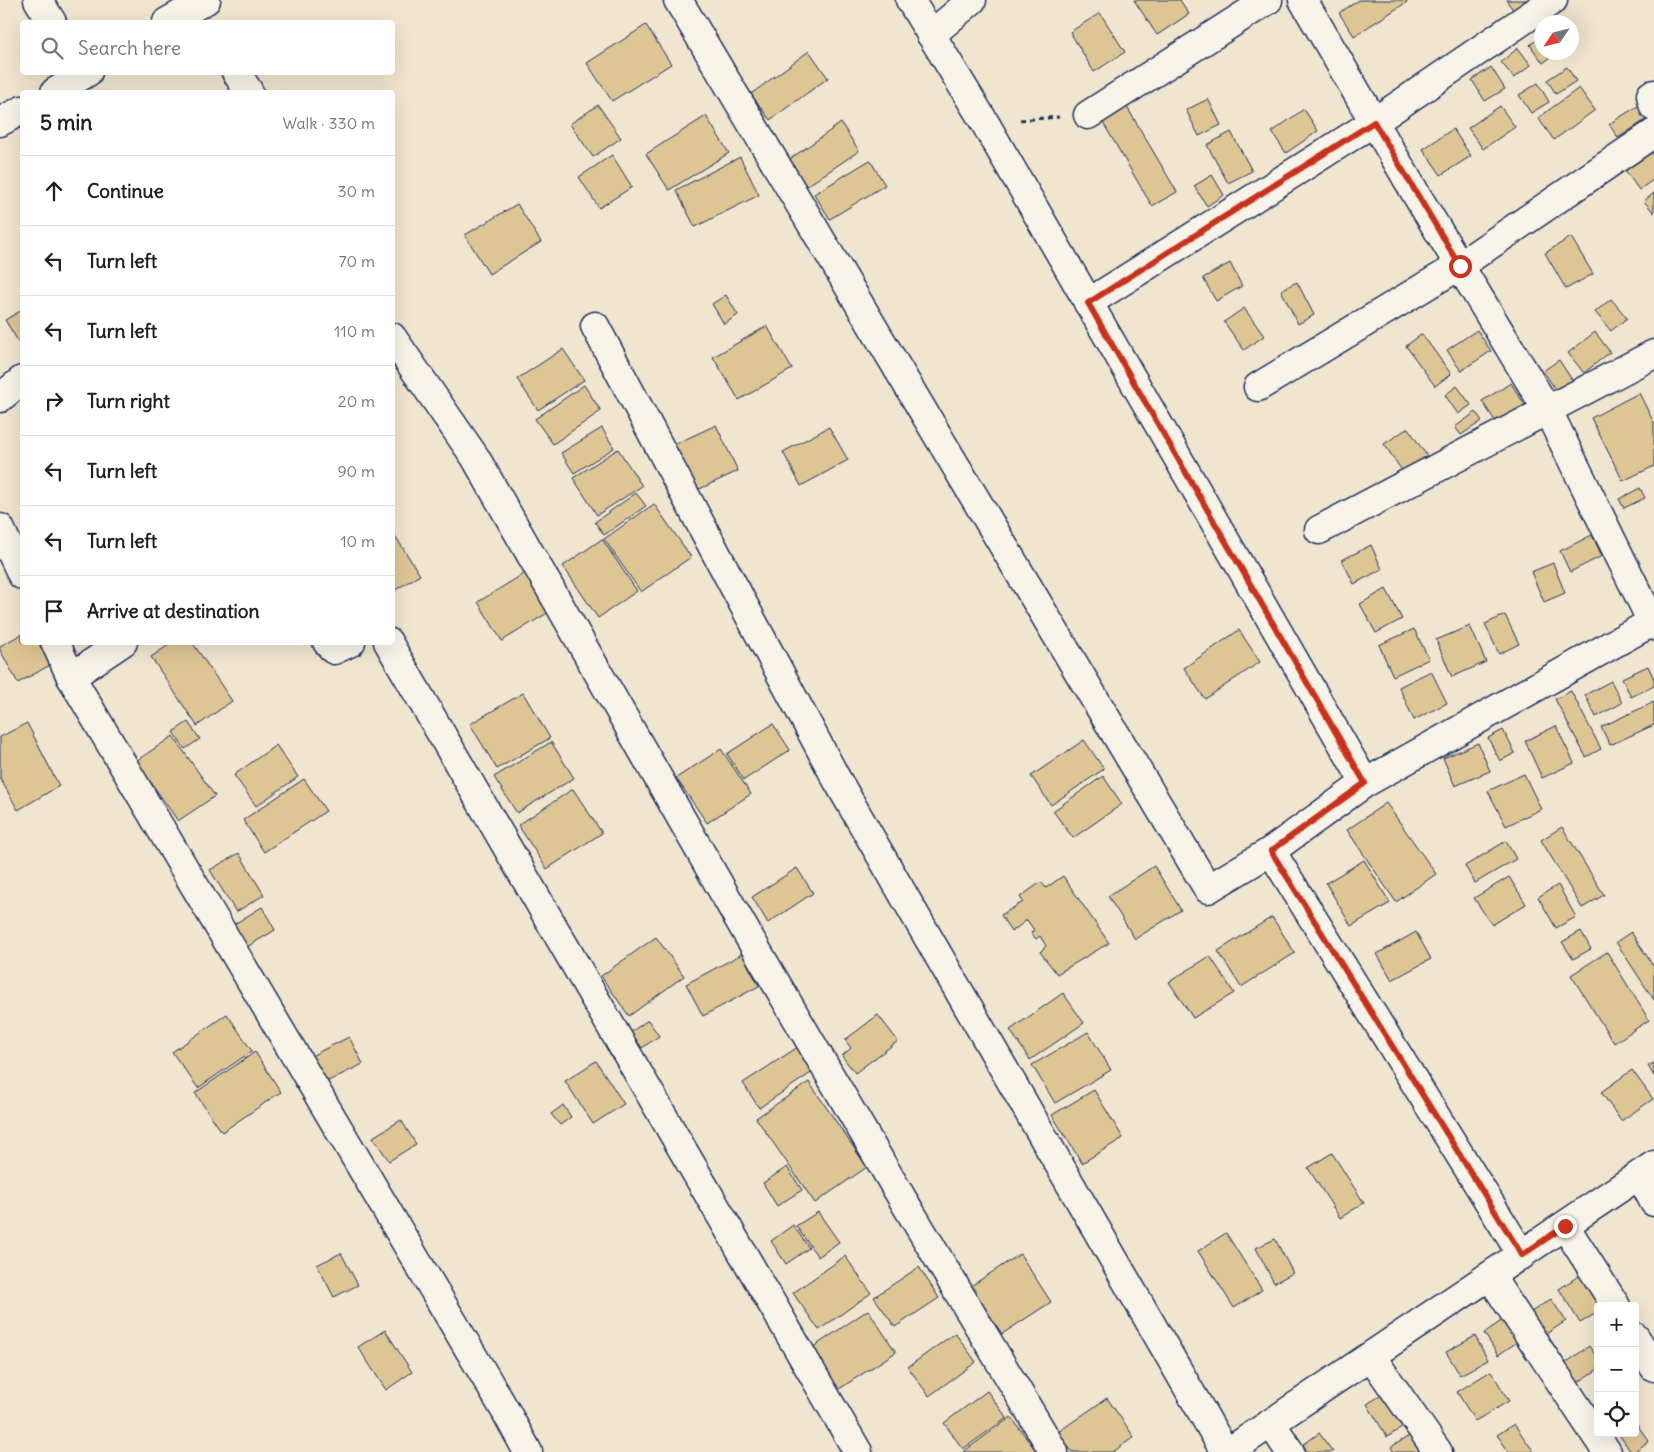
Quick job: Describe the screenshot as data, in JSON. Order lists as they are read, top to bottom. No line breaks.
{"north":"bottom left","page":{"search":"Search here","heading":["5 min","Walk · 330 m"],"list":[["Continue","30 m"],["Turn left","70 m"],["Turn left","110 m"],["Turn right","20 m"],["Turn left","90 m"],["Turn left","10 m"],"Arrive at destination"],"map_buttons":["+","−"]}}
